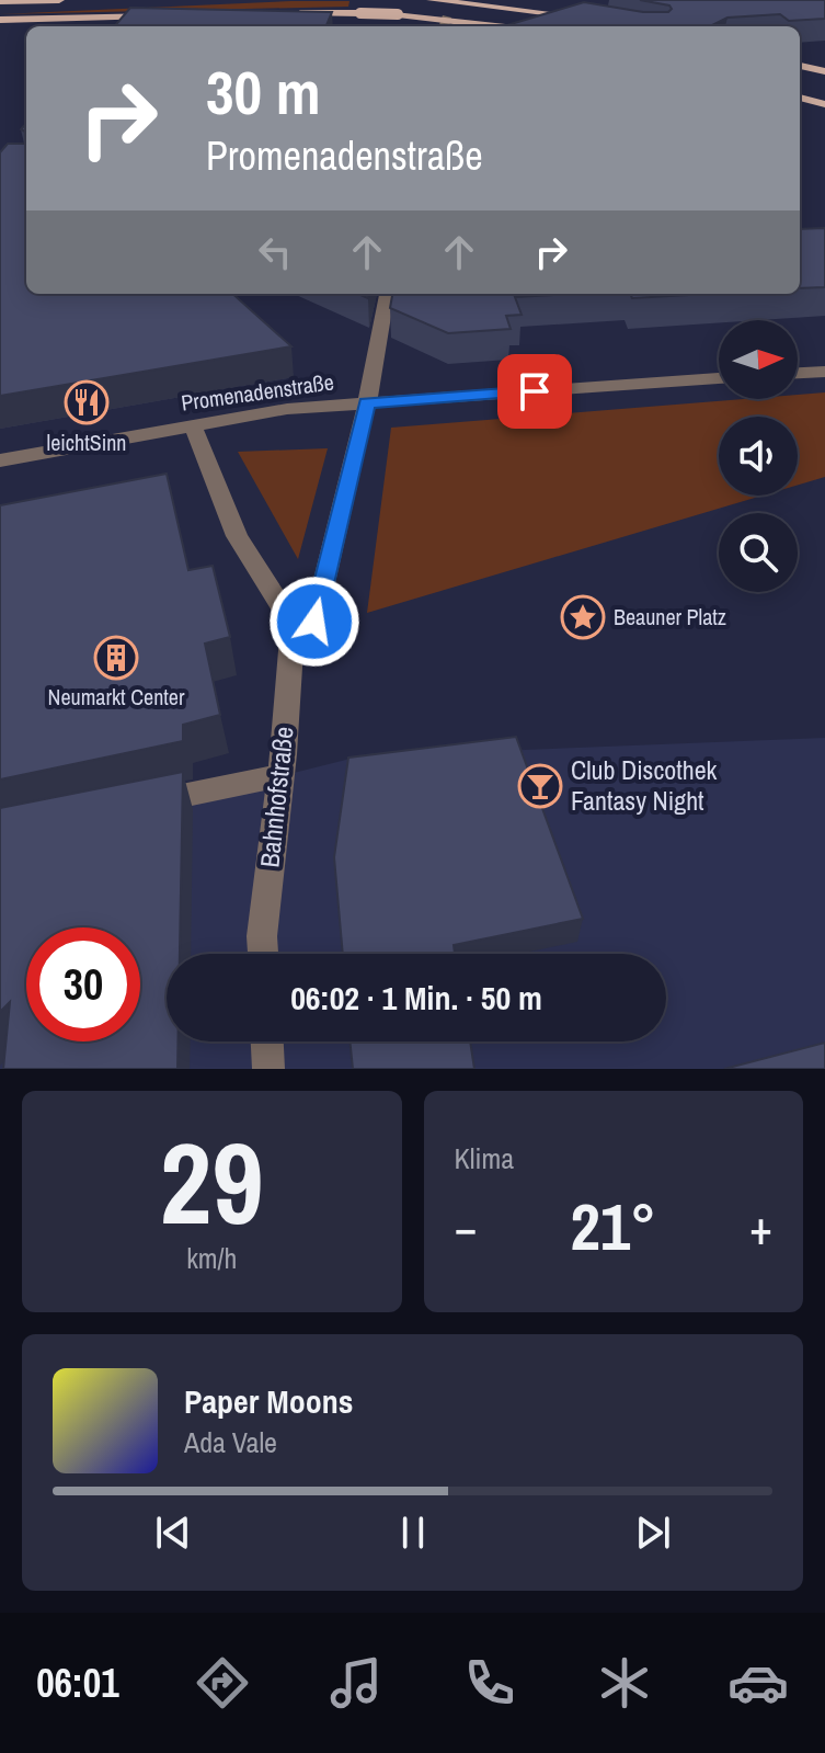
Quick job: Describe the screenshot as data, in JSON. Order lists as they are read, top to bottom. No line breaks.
{"streets":{"street":["Promenadenstraße","Bahnhofstraße"]},"places":{"restaurant":["leichtSinn"],"place":["Beauner Platz"],"building":["Neumarkt Center"],"bar":["Club Discothek Fantasy Night"]},"north":"right","page":{"turn":["30 m","Promenadenstraße"],"limit":"30","trip":"06:02 · 1 Min. · 50 m","tile":[["29","km/h"],"Klima"],"heat":["−","21°","+"],"song":["Paper Moons","Ada Vale"],"tabs":"06:01"}}
